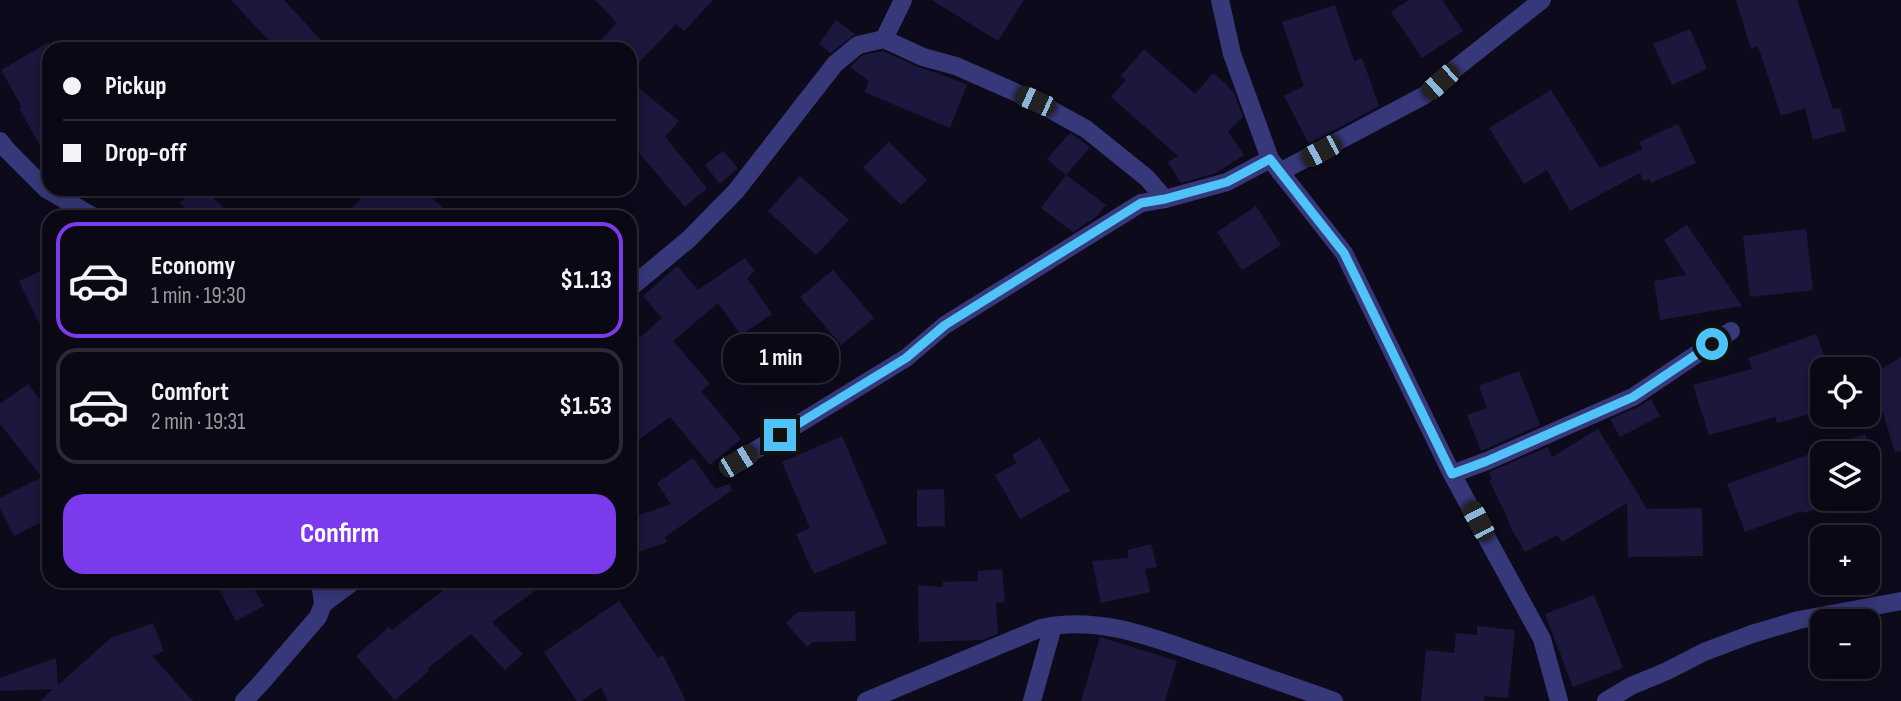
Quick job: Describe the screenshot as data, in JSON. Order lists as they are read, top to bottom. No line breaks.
{"page":{"banner":["Pickup","Drop-off"],"list":[{"name":"Economy","note":"1 min · 19:30","value":"$1.13"},{"name":"Comfort","note":"2 min · 19:31","value":"$1.53"}],"bubble":"1 min","map_buttons":["+","−"],"buttons":"Confirm"}}
